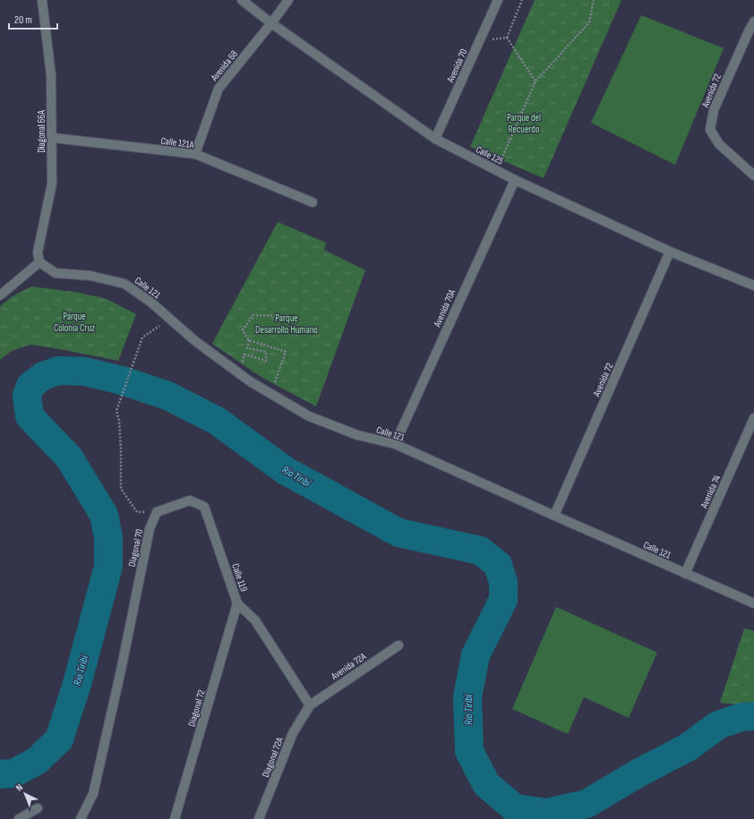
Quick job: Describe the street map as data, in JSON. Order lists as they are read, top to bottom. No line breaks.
{"streets":{"street":["Avenida 68","Avenida 70","Avenida 72","Diagonal 66A","Calle 121A","Calle 125","Calle 121","Avenida 70A","Avenida 74","Diagonal 70","Calle 119","Avenida 72A","Diagonal 72","Diagonal 72A"]},"crossings":[["Avenida 68","Calle 121A"],["Avenida 68","Calle 125"],["Avenida 70","Calle 125"],["Avenida 72","Calle 125"],["Avenida 72","Calle 121"],["Diagonal 66A","Calle 121A"],["Diagonal 66A","Calle 121"],["Calle 125","Avenida 70A"],["Calle 121","Avenida 70A"],["Calle 121","Avenida 74"],["Diagonal 70","Calle 119"],["Calle 119","Avenida 72A"],["Calle 119","Diagonal 72"],["Calle 119","Diagonal 72A"],["Avenida 72A","Diagonal 72A"]],"water":["Río Tiribí"],"parks":["Parque del Recuerdo","Parque Colonia Cruz","Parque Desarrollo Humano"],"scale_bar":"20 m","north":"top left"}
